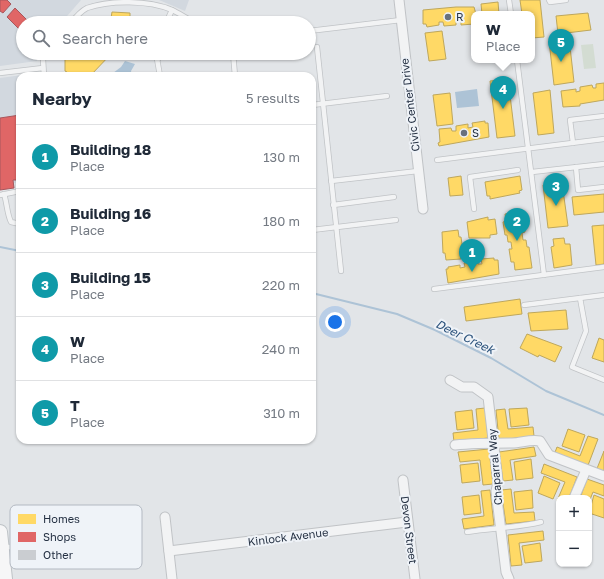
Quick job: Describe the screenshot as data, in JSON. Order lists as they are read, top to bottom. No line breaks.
{"streets":{"street":["Civic Center Drive","Chaparral Way","Devon Street","Kinlock Avenue"]},"crossings":[["Devon Street","Kinlock Avenue"]],"water":["Deer Creek"],"places":["R","S"],"legend":["Homes","Shops","Other"],"page":{"popup":["W","Place"],"search":"Search here","pins":["5","4","3","2","1"],"heading":["Nearby","5 results"],"list":[{"mark":"1","name":"Building 18","note":"Place","value":"130 m"},{"mark":"2","name":"Building 16","note":"Place","value":"180 m"},{"mark":"3","name":"Building 15","note":"Place","value":"220 m"},{"mark":"4","name":"W","note":"Place","value":"240 m"},{"mark":"5","name":"T","note":"Place","value":"310 m"}],"map_buttons":["+","−"]}}
